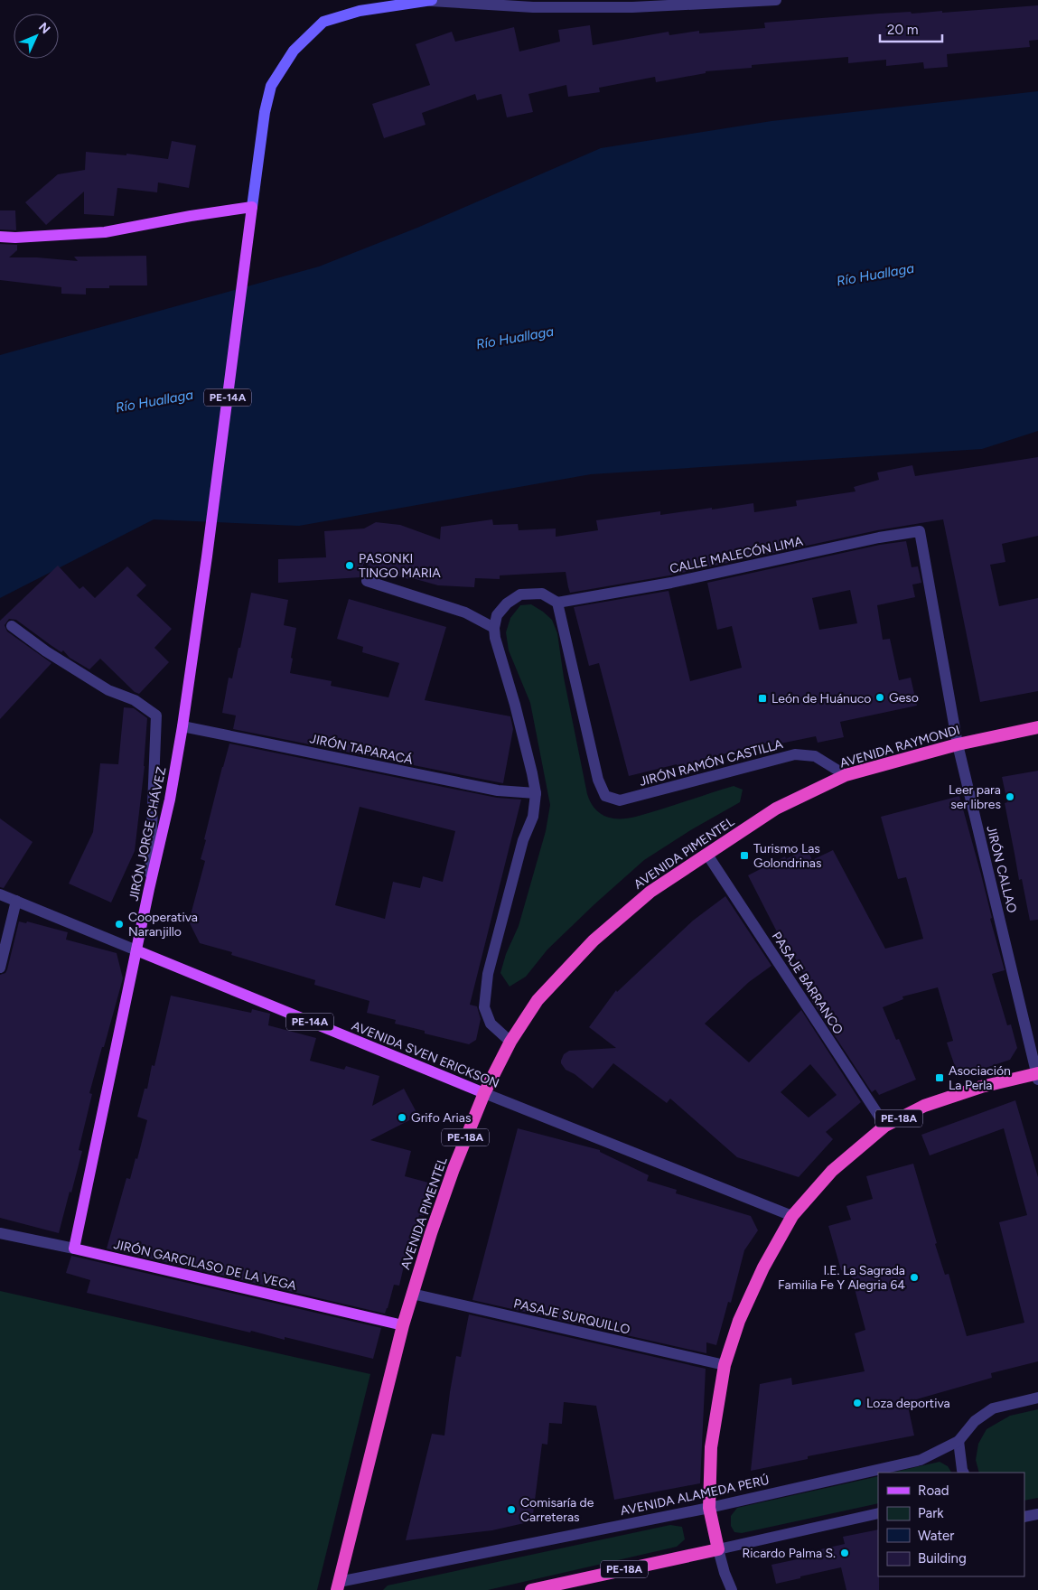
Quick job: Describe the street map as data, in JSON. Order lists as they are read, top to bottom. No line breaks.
{"streets":{"highway":["AVENIDA RAYMONDI","AVENIDA PIMENTEL","PE-18A"],"main road":["PE-14A","JIRÓN JORGE CHÁVEZ","AVENIDA SVEN ERICKSON","JIRÓN GARCILASO DE LA VEGA"],"street":["CALLE MALECÓN LIMA","JIRÓN TAPARACÁ","JIRÓN RAMÓN CASTILLA","JIRÓN CALLAO","PASAJE BARRANCO","PASAJE SURQUILLO","AVENIDA ALAMEDA PERÚ"]},"crossings":[["CALLE MALECÓN LIMA","JIRÓN RAMÓN CASTILLA"],["CALLE MALECÓN LIMA","JIRÓN CALLAO"],["AVENIDA RAYMONDI","JIRÓN RAMÓN CASTILLA"],["AVENIDA RAYMONDI","AVENIDA PIMENTEL"],["AVENIDA RAYMONDI","JIRÓN CALLAO"],["JIRÓN TAPARACÁ","JIRÓN JORGE CHÁVEZ"],["JIRÓN JORGE CHÁVEZ","AVENIDA SVEN ERICKSON"],["JIRÓN JORGE CHÁVEZ","JIRÓN GARCILASO DE LA VEGA"],["AVENIDA PIMENTEL","PASAJE BARRANCO"],["AVENIDA PIMENTEL","AVENIDA SVEN ERICKSON"],["AVENIDA PIMENTEL","JIRÓN GARCILASO DE LA VEGA"],["AVENIDA PIMENTEL","PASAJE SURQUILLO"],["AVENIDA PIMENTEL","AVENIDA ALAMEDA PERÚ"],["JIRÓN CALLAO","PE-18A"],["PASAJE BARRANCO","PE-18A"],["AVENIDA SVEN ERICKSON","PE-18A"],["PE-18A","PASAJE SURQUILLO"],["PE-18A","AVENIDA ALAMEDA PERÚ"]],"water":["Río Huallaga"],"places":{"other":["PASONKI TINGO MARIA","Geso","Leer para ser libres","Cooperativa Naranjillo","Grifo Arias","I.E. La Sagrada Familia Fe Y Alegria 64","Loza deportiva","Comisaría de Carreteras","Ricardo Palma S."],"transit":["León de Huánuco","Turismo Las Golondrinas","Asociación La Perla"]},"legend":["Road","Park","Water","Building"],"scale_bar":"20 m","north":"top right"}
